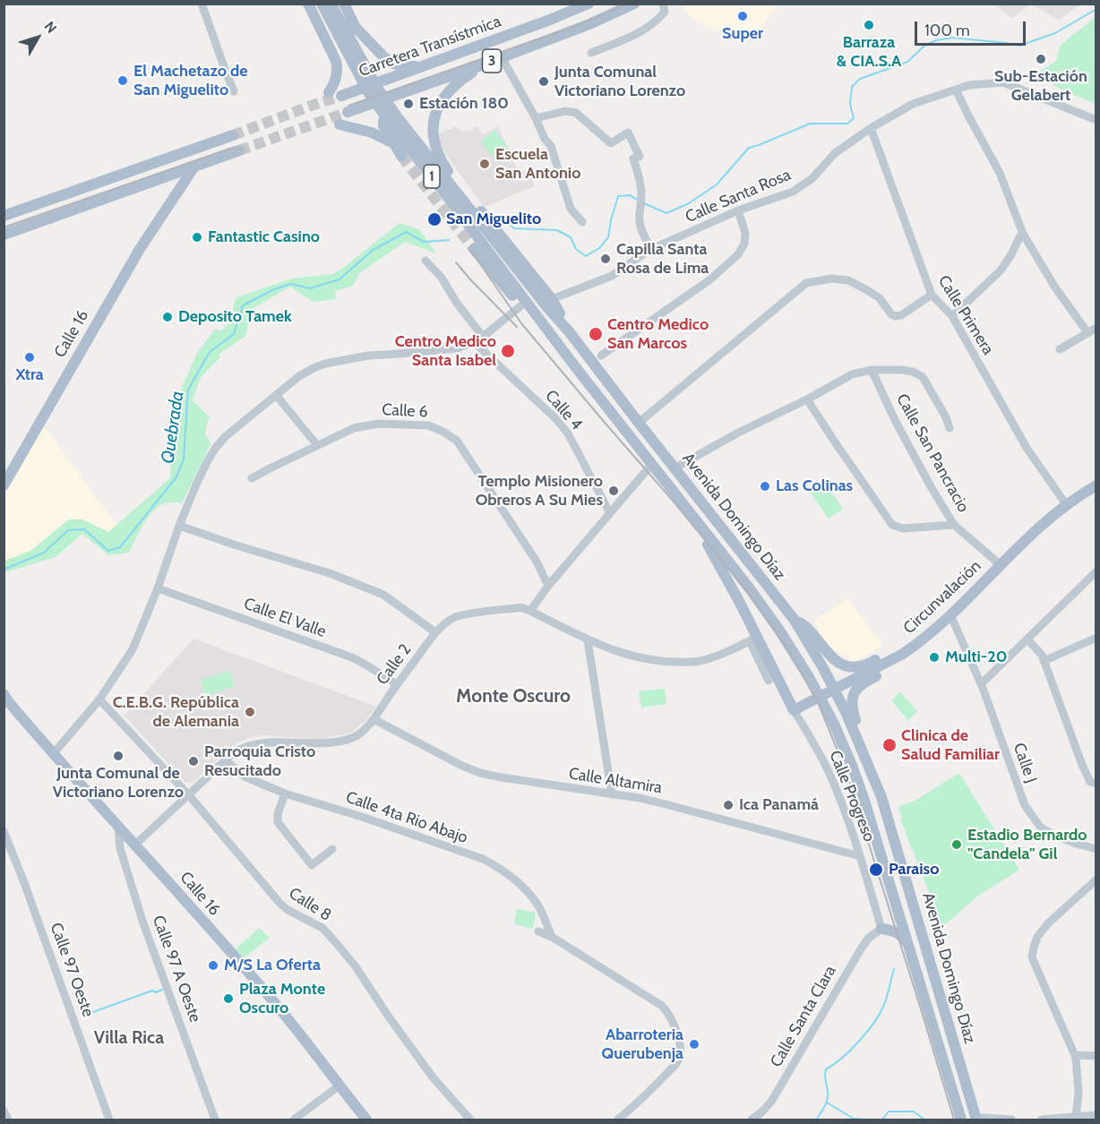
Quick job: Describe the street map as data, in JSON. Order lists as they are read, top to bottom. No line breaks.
{"streets":{"main road":["Carretera Transístmica","3","1","Calle 16","Avenida Domingo Díaz","Circunvalación"],"street":["Calle Santa Rosa","Calle Primera","Calle 4","Calle 6","Calle San Pancracio","Calle El Valle","Calle 2","Calle J","Calle Altamira","Calle Progreso","Calle 4ta Rio Abajo","Calle 8","Calle 97 A Oeste","Calle 97 Oeste","Calle Santa Clara"]},"crossings":[["Calle Santa Rosa","Calle Primera"],["Calle Primera","Circunvalación"],["Calle 16","Calle 2"],["Calle 16","Calle 97 A Oeste"],["Calle San Pancracio","Avenida Domingo Díaz"],["Calle San Pancracio","Circunvalación"],["Circunvalación","Calle Progreso"],["Calle El Valle","Calle 2"],["Calle 2","Calle Altamira"],["Calle 2","Calle 4ta Rio Abajo"],["Calle 2","Calle 8"],["Calle Altamira","Calle Progreso"],["Calle Progreso","Calle Santa Clara"]],"districts":["Monte Oscuro","Villa Rica"],"water":["Quebrada"],"places":["Super","Barraza & CIA.S.A","Sub-Estación Gelabert","El Machetazo de San Miguelito","Junta Comunal Victoriano Lorenzo","Estación 180","Escuela San Antonio","San Miguelito","Fantastic Casino","Capilla Santa Rosa de Lima","Deposito Tamek","Centro Medico San Marcos","Centro Medico Santa Isabel","Xtra","Las Colinas","Templo Misionero Obreros A Su Mies","Multi-20","C.E.B.G. República de Alemania","Clinica de Salud Familiar","Junta Comunal de Victoriano Lorenzo","Parroquia Cristo Resucitado","Ica Panamá","Estadio Bernardo \"Candela\" Gil","Paraiso","M/S La Oferta","Plaza Monte Oscuro","Abarroteria Querubenja"],"scale_bar":"100 m","north":"top right"}
